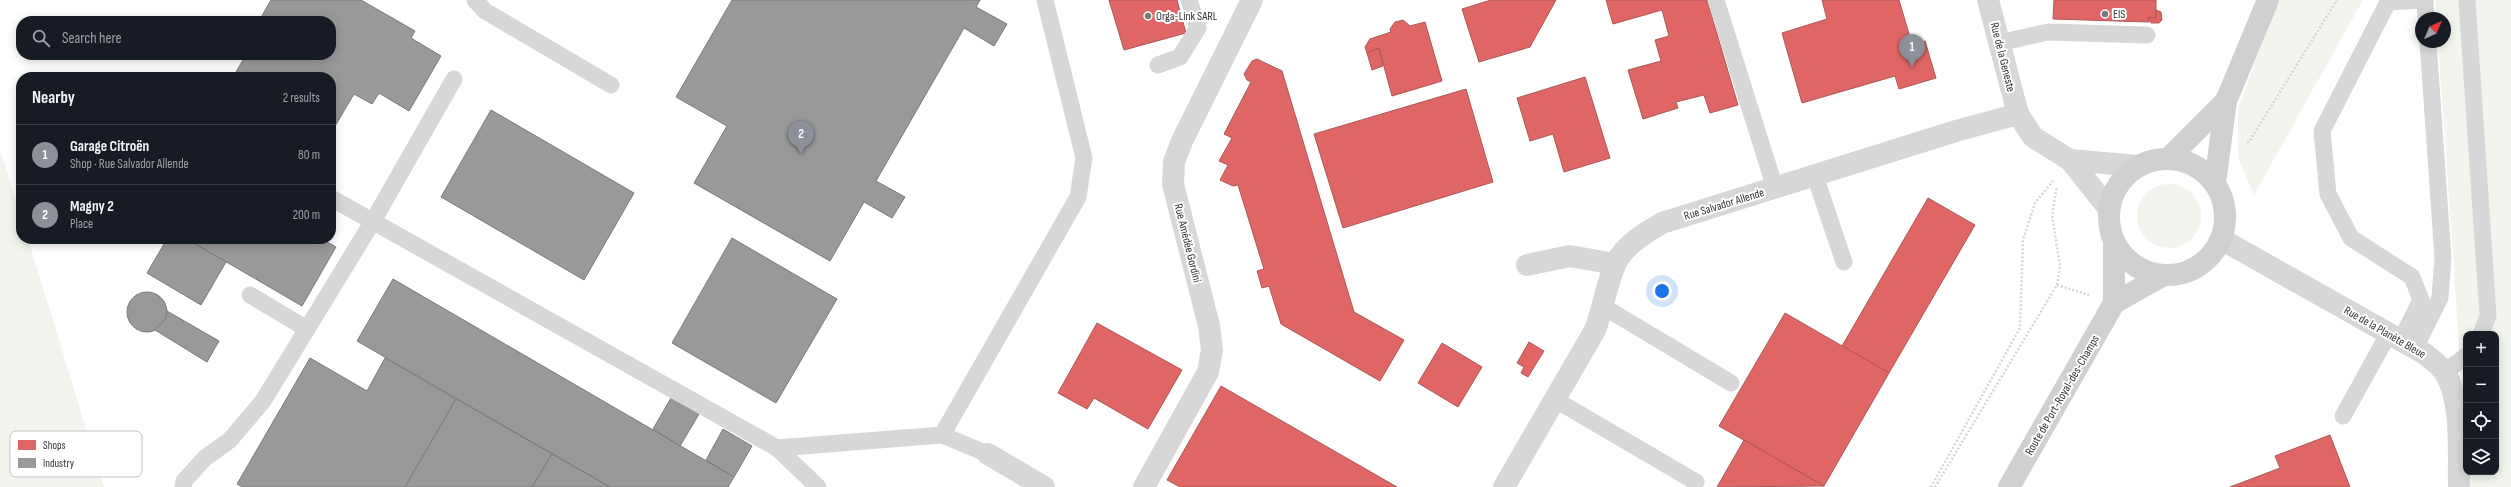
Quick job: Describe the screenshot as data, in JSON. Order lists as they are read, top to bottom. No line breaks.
{"streets":{"main road":["Route de Port-Royal-des-Champs"],"street":["Rue de la Geneste","Rue Salvador Allende","Rue Amédée Gordini","Rue de la Planète Bleue"]},"crossings":[["Rue de la Geneste","Rue Salvador Allende"],["Rue de la Planète Bleue","Route de Port-Royal-des-Champs"]],"places":["EIS","Orga-Link SARL"],"legend":["Shops","Industry"],"north":"top right","page":{"search":"Search here","pins":["1","2"],"heading":["Nearby","2 results"],"list":[{"mark":"1","name":"Garage Citroën","note":"Shop · Rue Salvador Allende","value":"80 m"},{"mark":"2","name":"Magny 2","note":"Place","value":"200 m"}],"map_buttons":["+","−"]}}
